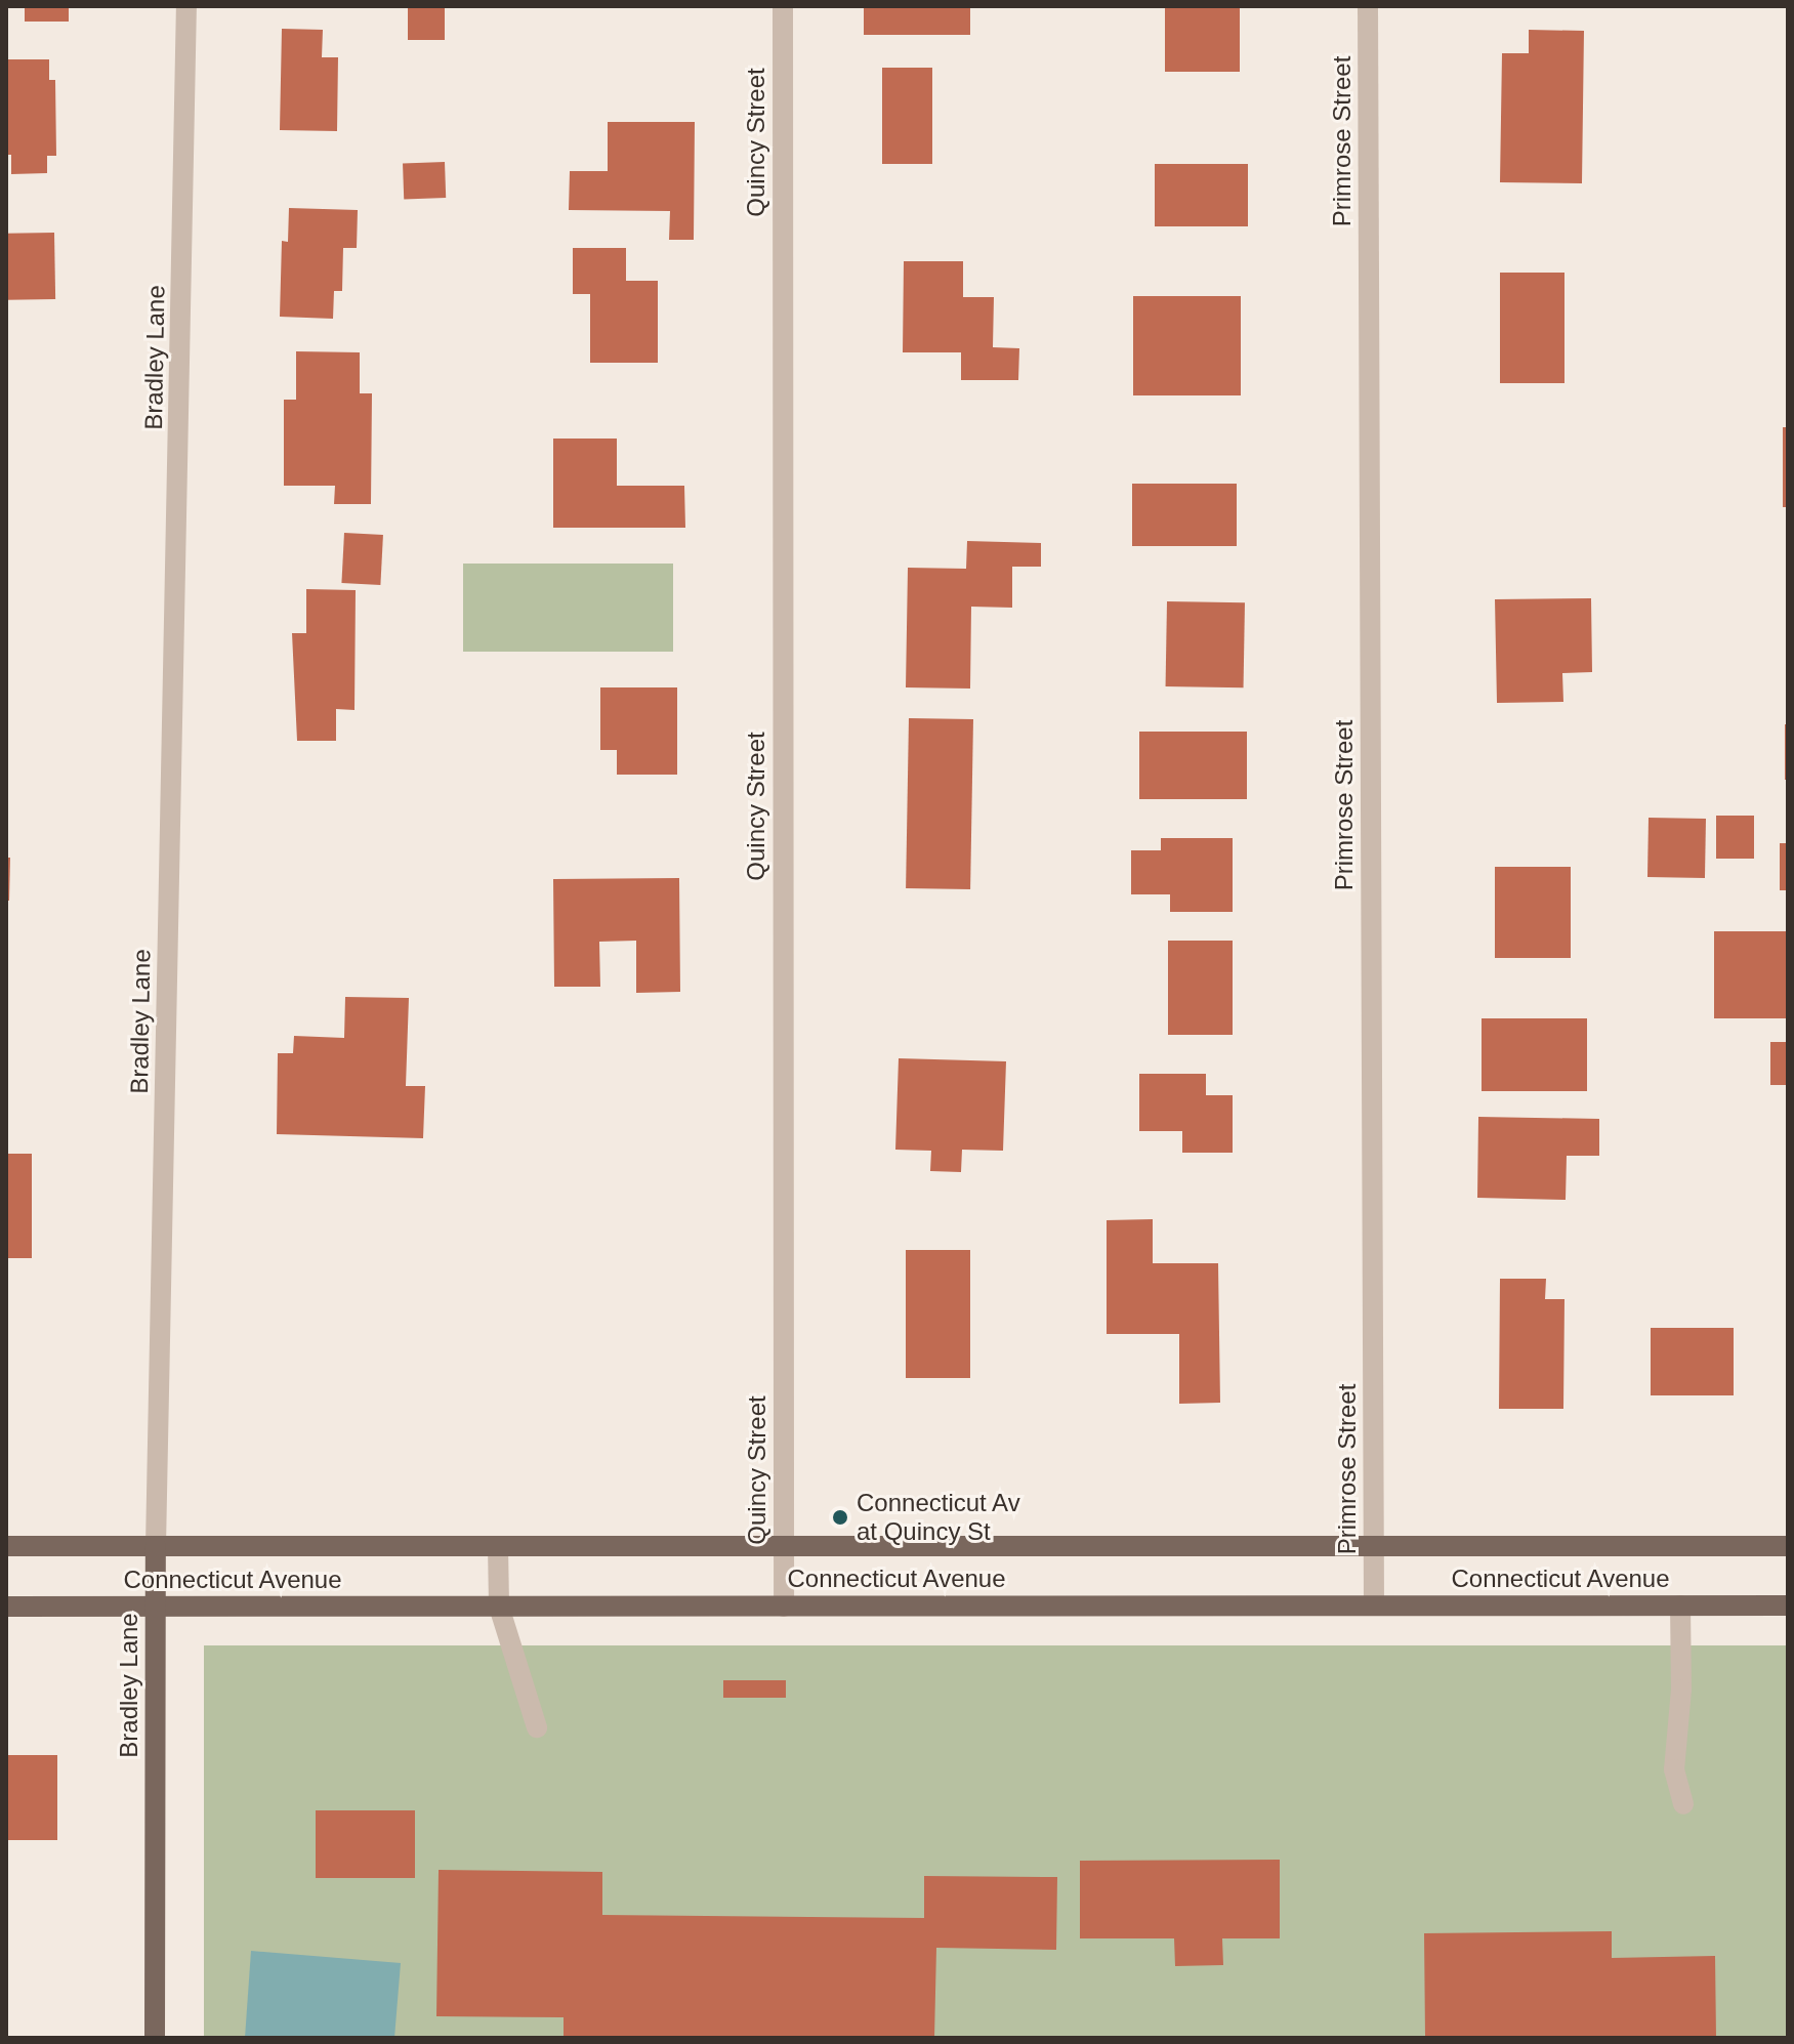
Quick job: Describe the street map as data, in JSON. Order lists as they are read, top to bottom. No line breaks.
{"streets":{"main road":["Bradley Lane","Connecticut Avenue"],"street":["Primrose Street","Quincy Street"]},"crossings":[["Primrose Street","Connecticut Avenue"],["Quincy Street","Connecticut Avenue"],["Bradley Lane","Connecticut Avenue"]],"places":["Connecticut Av at Quincy St"]}
